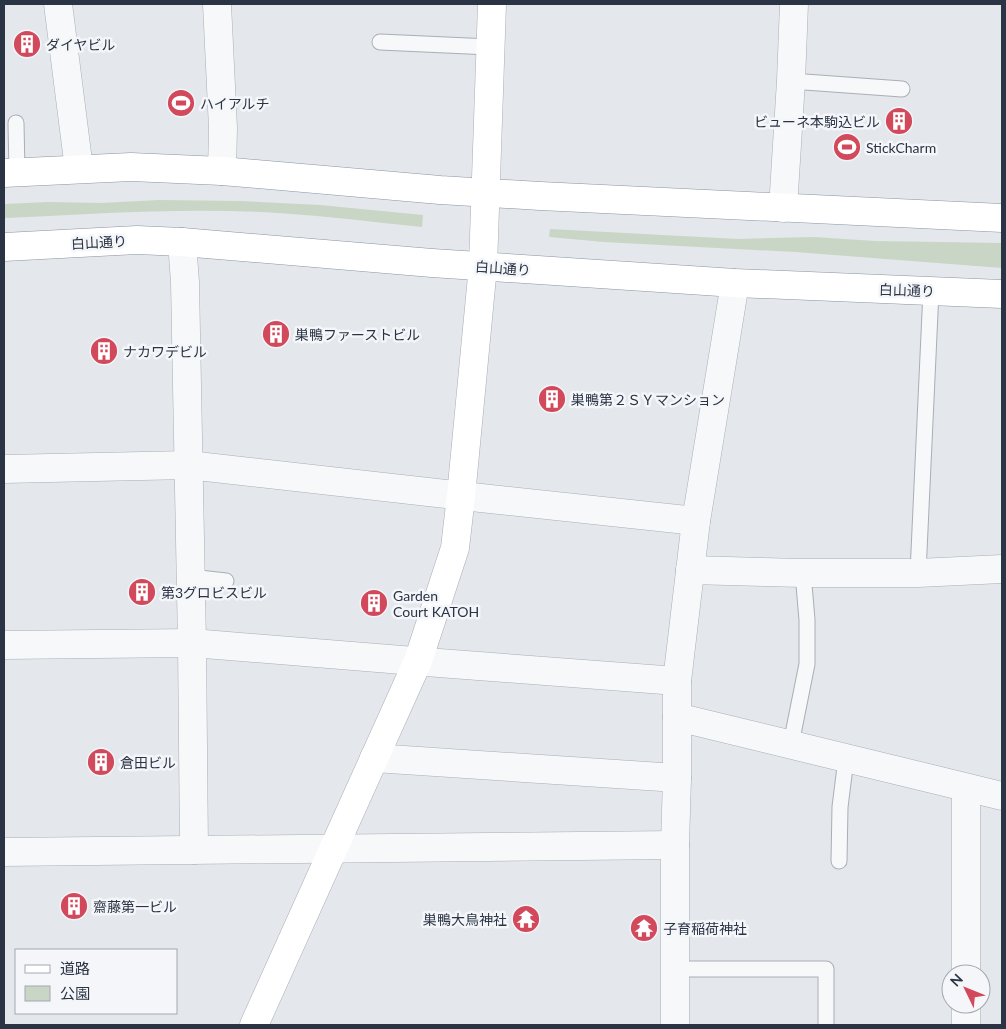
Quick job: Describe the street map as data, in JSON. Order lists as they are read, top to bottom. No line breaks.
{"streets":{"main road":["白山通り"]},"places":{"building":["ダイヤビル","ビューネ本駒込ビル","巣鴨ファーストビル","ナカワデビル","巣鴨第２ＳＹマンション","第3グロビスビル","Garden Court KATOH","倉田ビル","齋藤第一ビル"],"sports":["ハイアルチ","StickCharm"],"temple":["巣鴨大鳥神社","子育稲荷神社"]},"legend":["道路","公園"],"north":"top left"}
